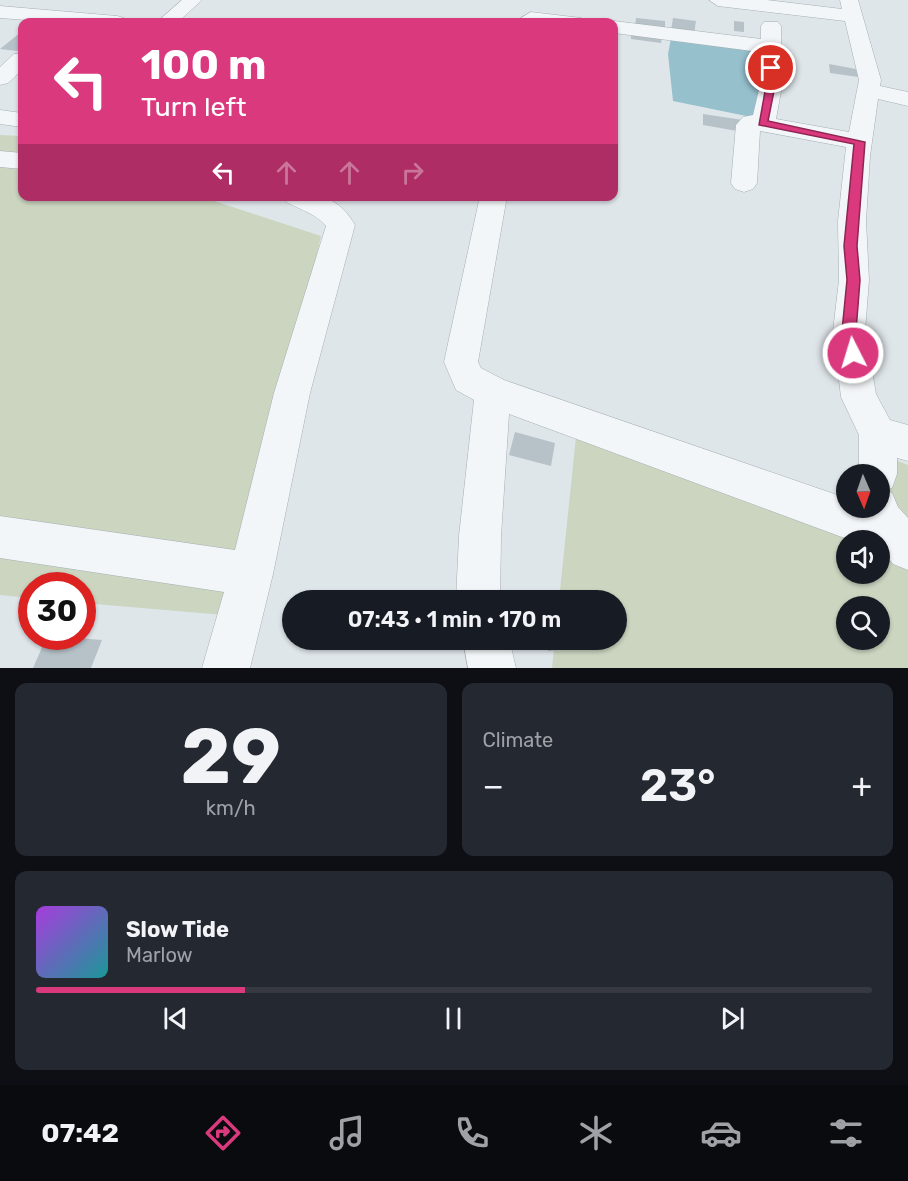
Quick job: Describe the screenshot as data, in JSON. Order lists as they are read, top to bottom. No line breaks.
{"north":"bottom","page":{"turn":["100 m","Turn left"],"limit":"30","trip":"07:43 · 1 min · 170 m","tile":[["29","km/h"],"Climate"],"heat":["−","23°","+"],"song":["Slow Tide","Marlow"],"tabs":"07:42"}}
